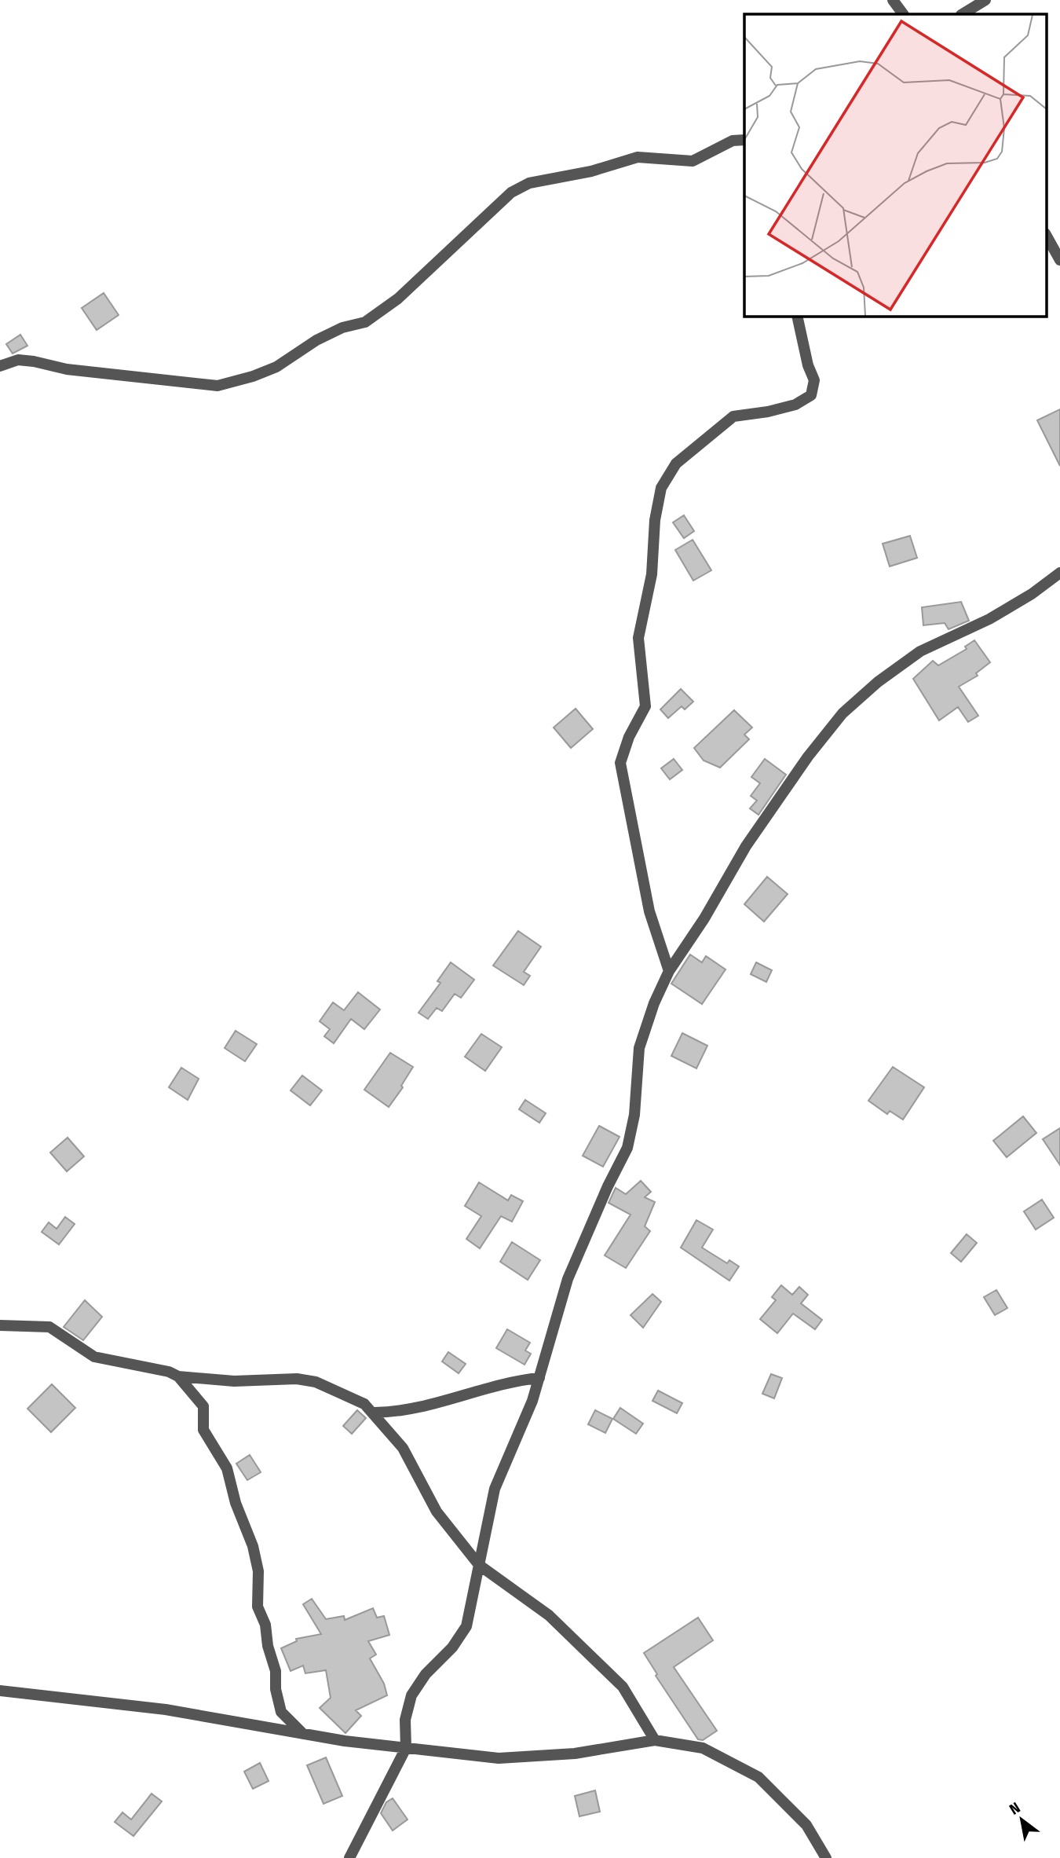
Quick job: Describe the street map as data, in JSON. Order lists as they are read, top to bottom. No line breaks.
{"north":"top left"}
